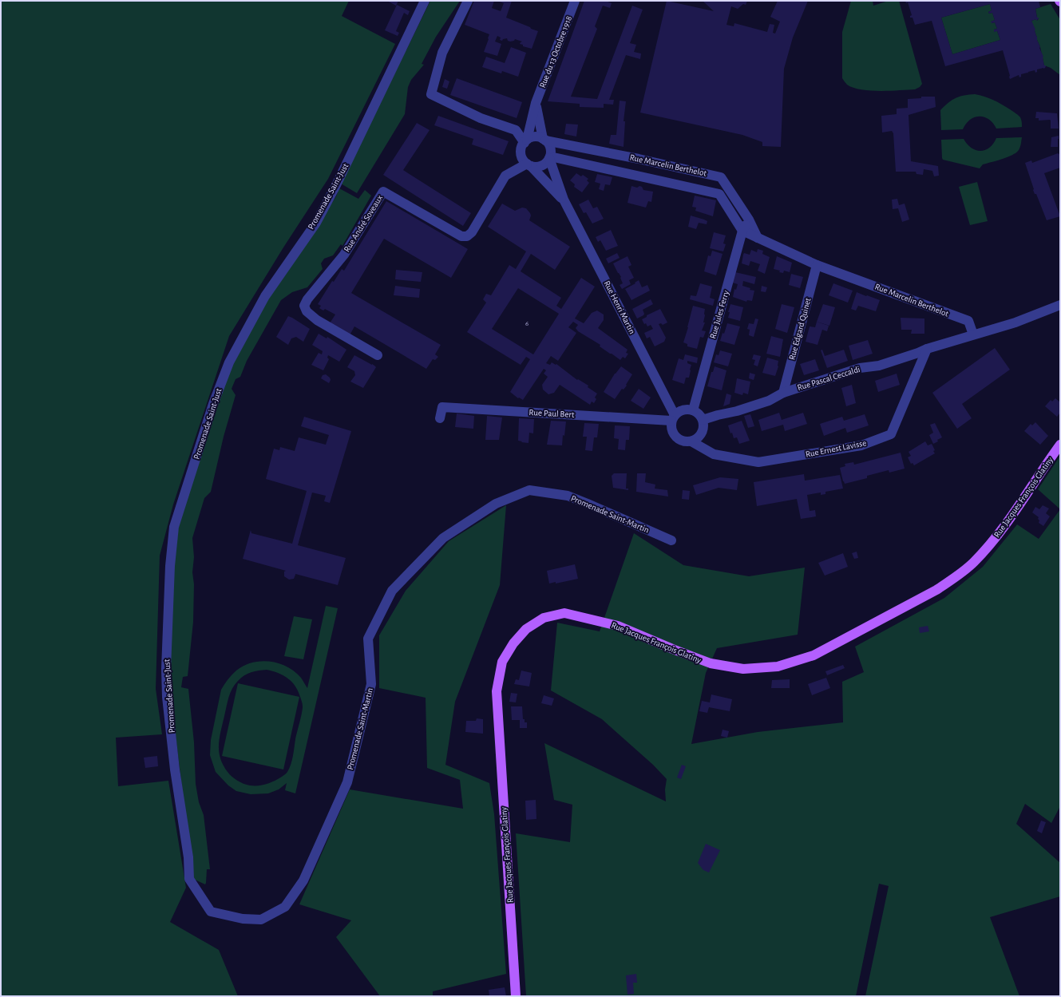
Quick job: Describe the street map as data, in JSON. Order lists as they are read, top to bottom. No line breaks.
{"streets":{"main road":["Rue Jacques François Glatiny"],"street":["Rue du 13 Octobre 1918","Rue Marcelin Berthelot","Promenade Saint-Just","Rue André Soveaux","Rue Henri Martin","Rue Jules Ferry","Rue Edgard Quinet","Rue Pascal Ceccaldi","Rue Paul Bert","Rue Ernest Lavisse","Promenade Saint-Martin"]},"crossings":[["Rue du 13 Octobre 1918","Rue Marcelin Berthelot"],["Rue du 13 Octobre 1918","Rue André Soveaux"],["Rue du 13 Octobre 1918","Rue Henri Martin"],["Rue Marcelin Berthelot","Rue André Soveaux"],["Rue Marcelin Berthelot","Rue Henri Martin"],["Rue Marcelin Berthelot","Rue Jules Ferry"],["Rue Marcelin Berthelot","Rue Edgard Quinet"],["Rue Marcelin Berthelot","Rue Pascal Ceccaldi"],["Promenade Saint-Just","Promenade Saint-Martin"],["Rue André Soveaux","Rue Henri Martin"],["Rue Henri Martin","Rue Jules Ferry"],["Rue Henri Martin","Rue Pascal Ceccaldi"],["Rue Henri Martin","Rue Paul Bert"],["Rue Henri Martin","Rue Ernest Lavisse"],["Rue Jules Ferry","Rue Pascal Ceccaldi"],["Rue Jules Ferry","Rue Paul Bert"],["Rue Jules Ferry","Rue Ernest Lavisse"],["Rue Edgard Quinet","Rue Pascal Ceccaldi"],["Rue Pascal Ceccaldi","Rue Paul Bert"],["Rue Pascal Ceccaldi","Rue Ernest Lavisse"],["Rue Paul Bert","Rue Ernest Lavisse"]],"house_numbers":["6"]}
